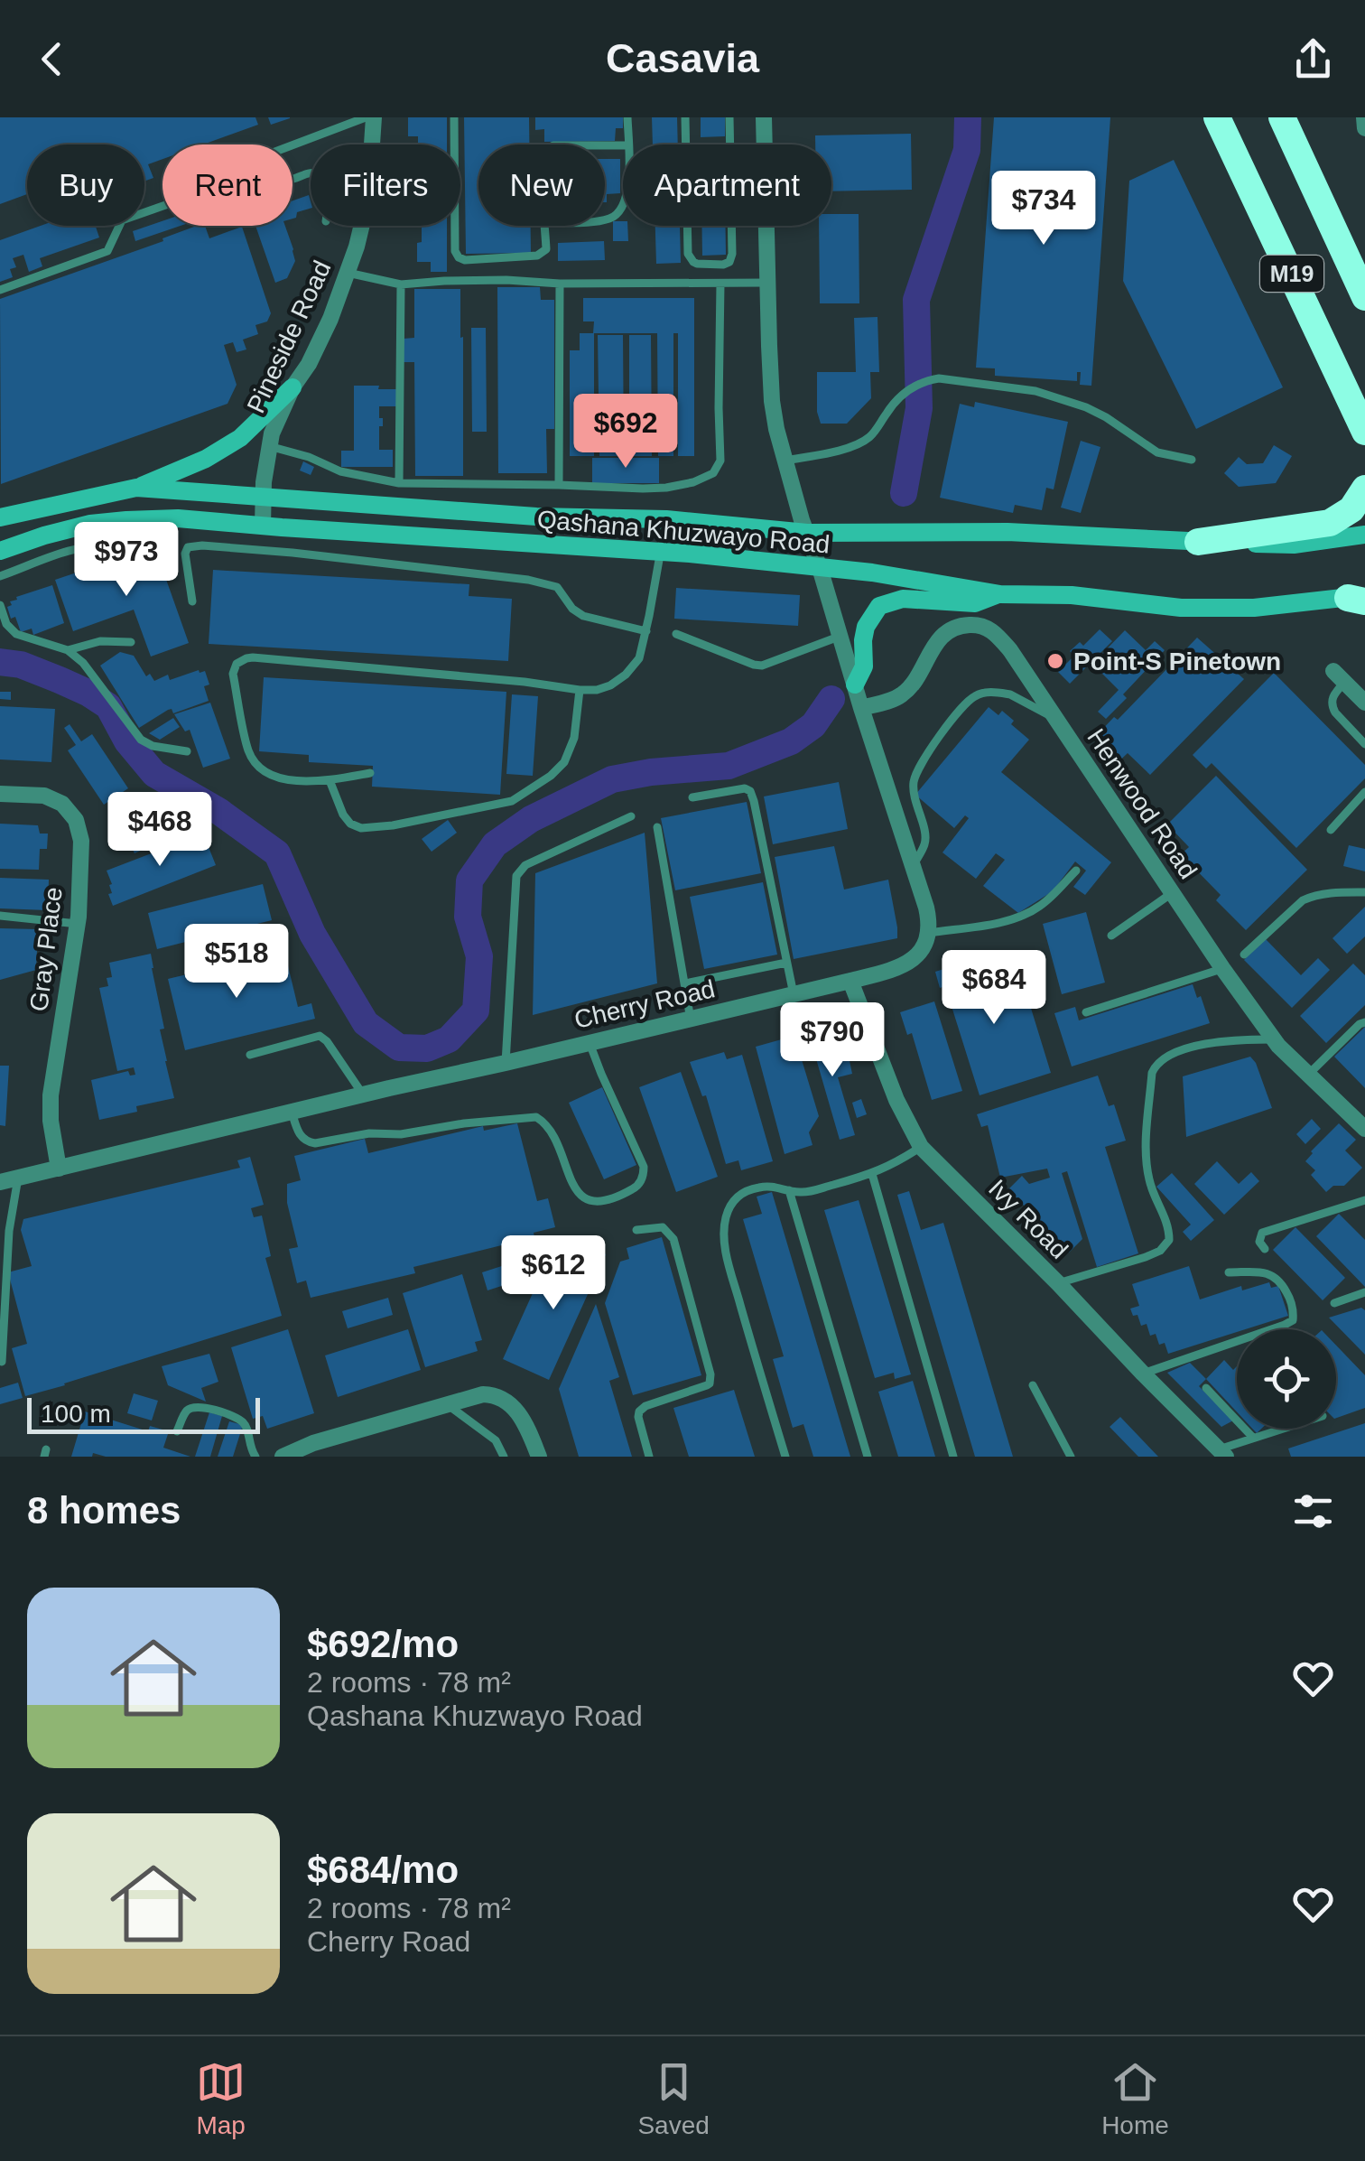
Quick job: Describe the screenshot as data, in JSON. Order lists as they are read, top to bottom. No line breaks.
{"streets":{"highway":["M19"],"main road":["Qashana Khuzwayo Road"],"street":["Pineside Road","Henwood Road","Gray Place","Cherry Road","Ivy Road"]},"crossings":[["Pineside Road","Qashana Khuzwayo Road"],["Gray Place","Cherry Road"],["Cherry Road","Ivy Road"]],"places":["Point-S Pinetown"],"scale_bar":"100 m","page":{"header":"Casavia","chip":["Buy","Rent","Filters","New","Apartment"],"price":["$734","$692","$973","$468","$518","$684","$790","$612"],"scale":"100 m","heading":"8 homes","list":[{"name":"$692/mo","note":"2 rooms · 78 m² · Qashana Khuzwayo Road"},{"name":"$684/mo","note":"2 rooms · 78 m² · Cherry Road"}],"tabs":["Map","Saved","Home"]}}
